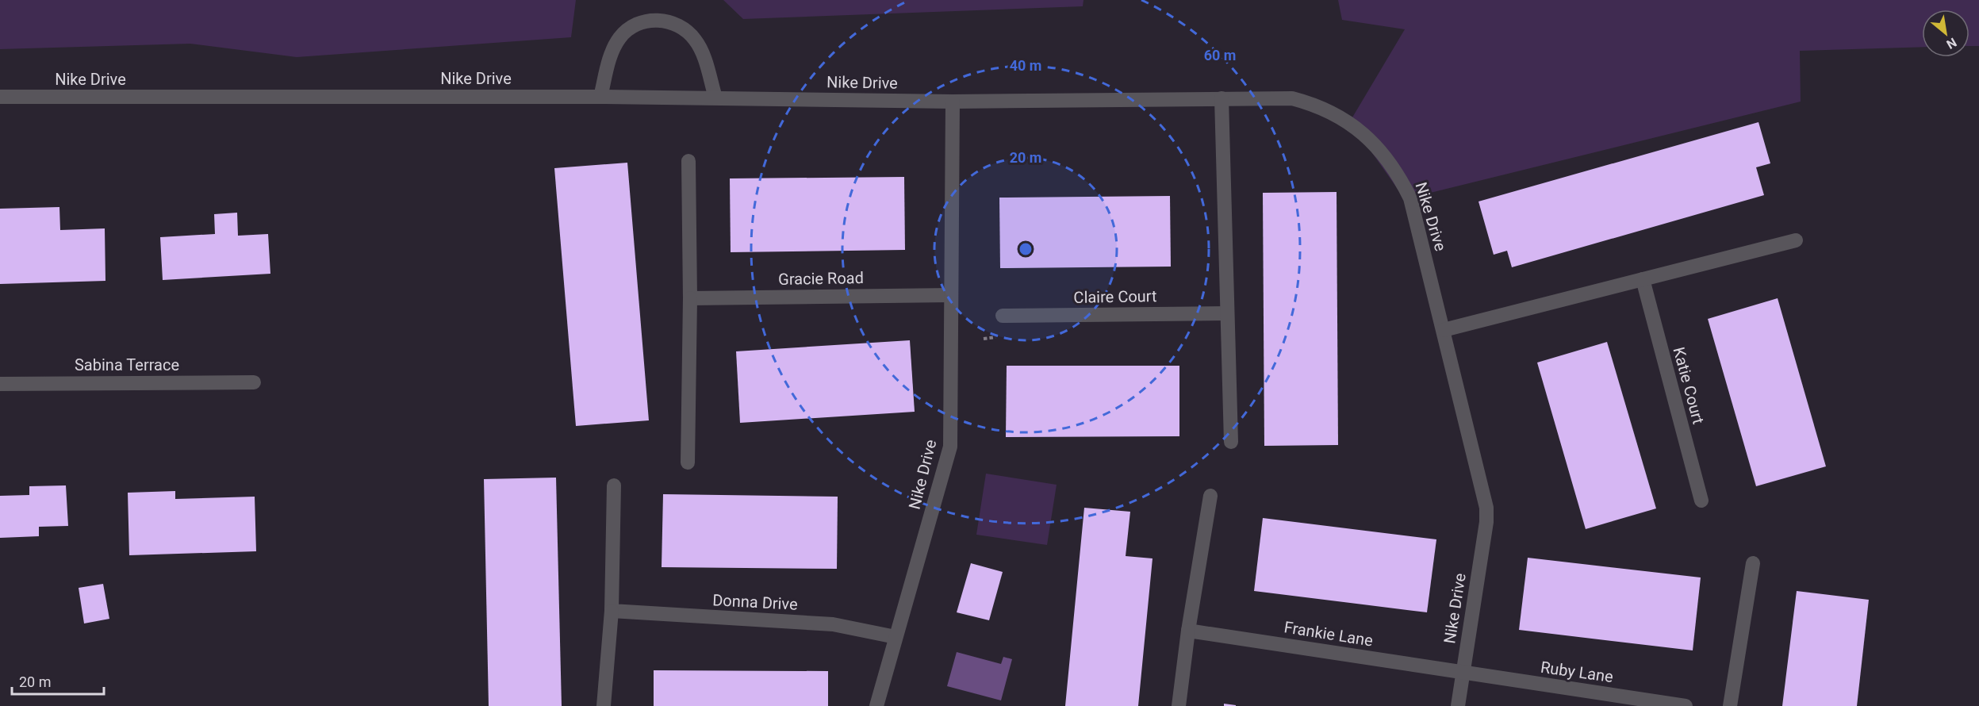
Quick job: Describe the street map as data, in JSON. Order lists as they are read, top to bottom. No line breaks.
{"streets":{"street":["Nike Drive","Gracie Road","Claire Court","Sabina Terrace","Katie Court","Donna Drive","Frankie Lane","Ruby Lane"]},"crossings":[["Nike Drive","Gracie Road"],["Nike Drive","Donna Drive"],["Nike Drive","Frankie Lane"],["Nike Drive","Ruby Lane"],["Frankie Lane","Ruby Lane"]],"scale_bar":"20 m","north":"bottom right","rings":["60 m","40 m","20 m"]}
